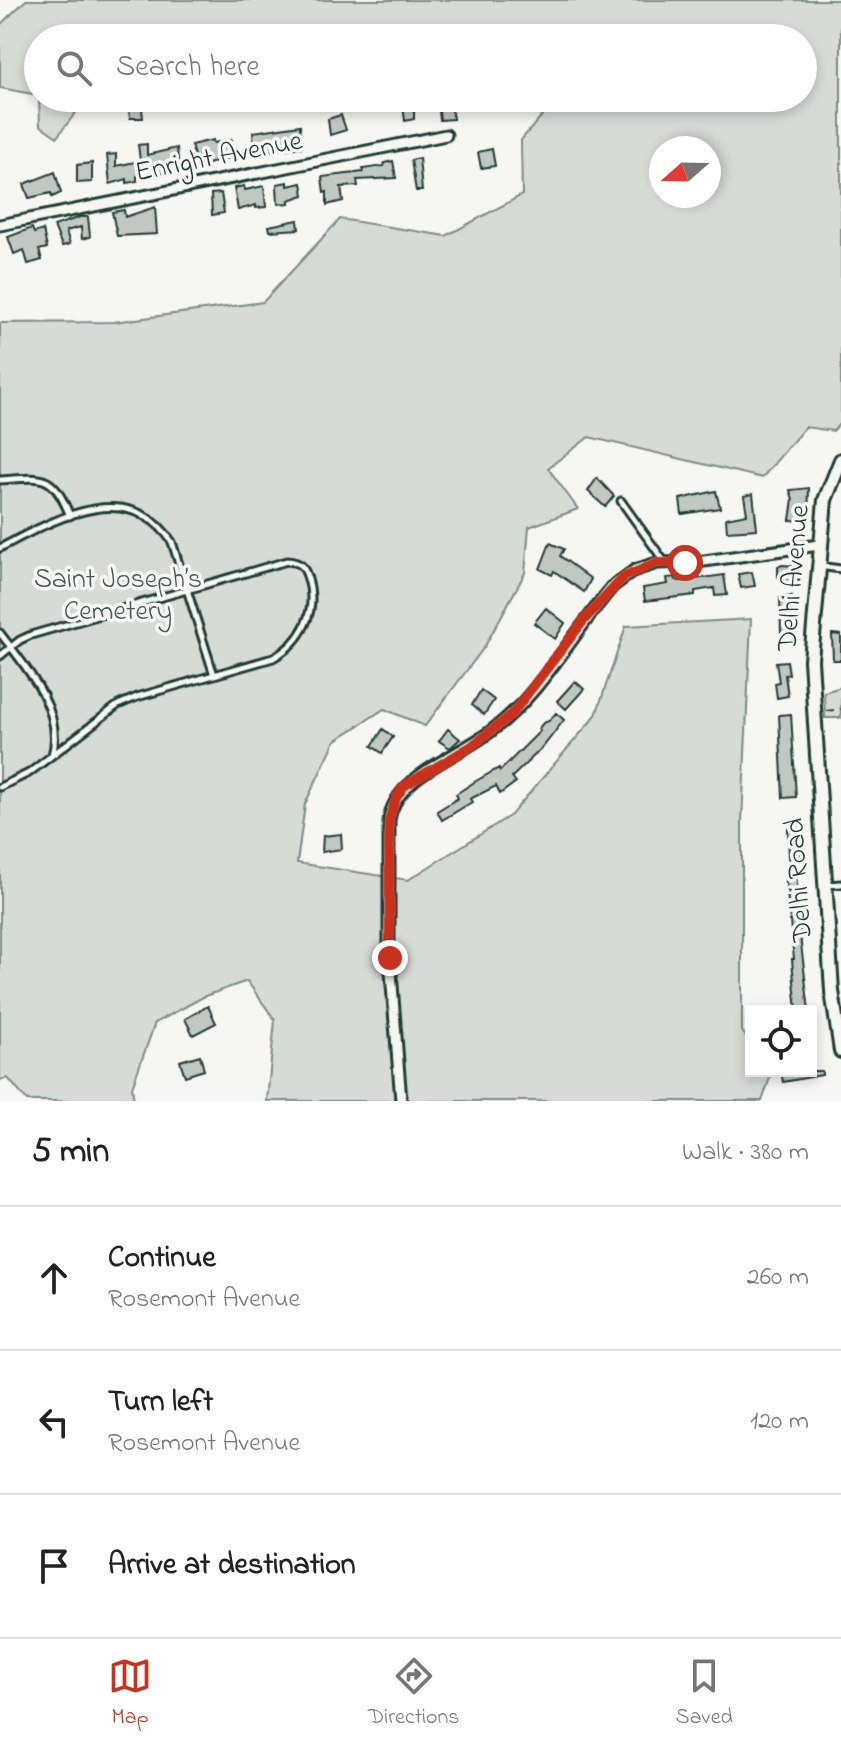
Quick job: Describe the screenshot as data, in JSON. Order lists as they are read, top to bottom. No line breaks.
{"streets":{"street":["Enright Avenue","Delhi Avenue","Delhi Road"]},"crossings":[["Delhi Avenue","Delhi Road"]],"parks":["Saint Joseph’s Cemetery"],"north":"left","page":{"search":"Search here","heading":["5 min","Walk · 380 m"],"list":[["Continue","Rosemont Avenue","260 m"],["Turn left","Rosemont Avenue","120 m"],"Arrive at destination"],"nav":["Map","Directions","Saved"]}}
